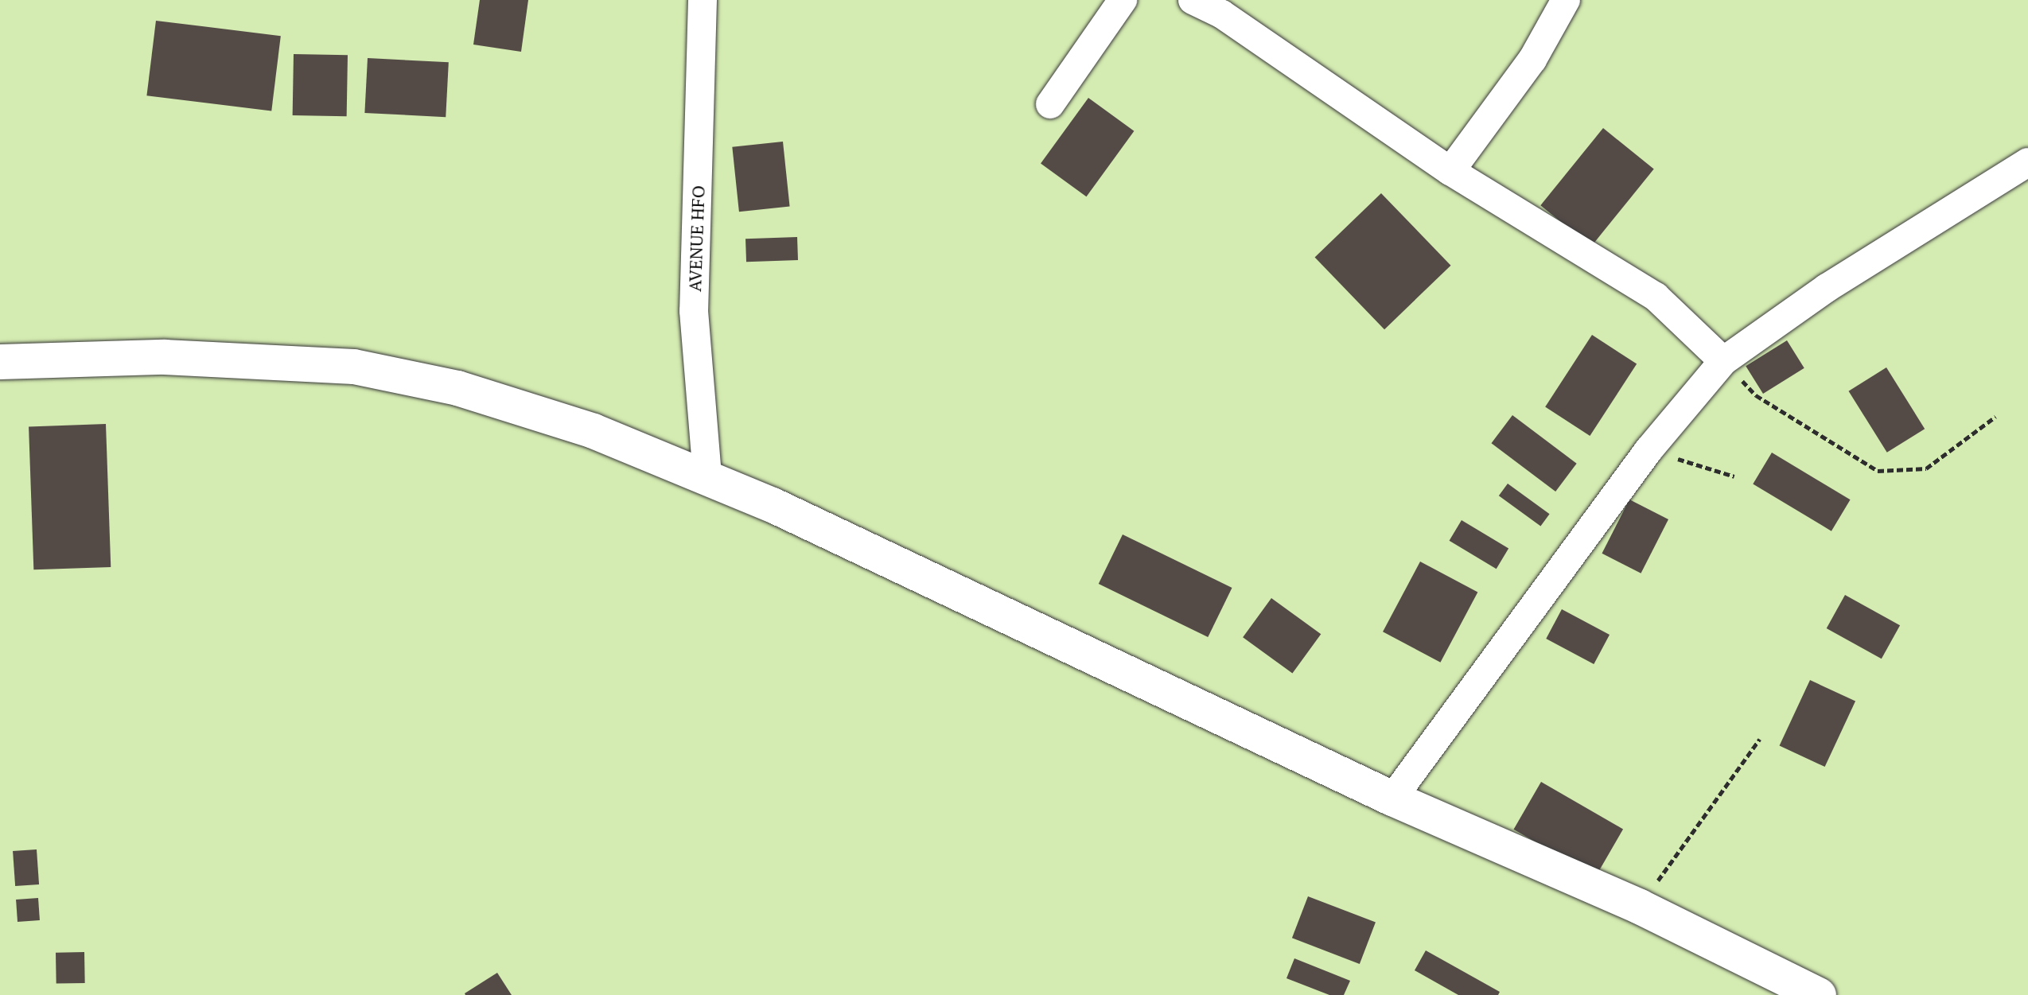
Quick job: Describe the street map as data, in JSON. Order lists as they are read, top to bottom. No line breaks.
{"streets":{"street":["AVENUE HFO"]}}
